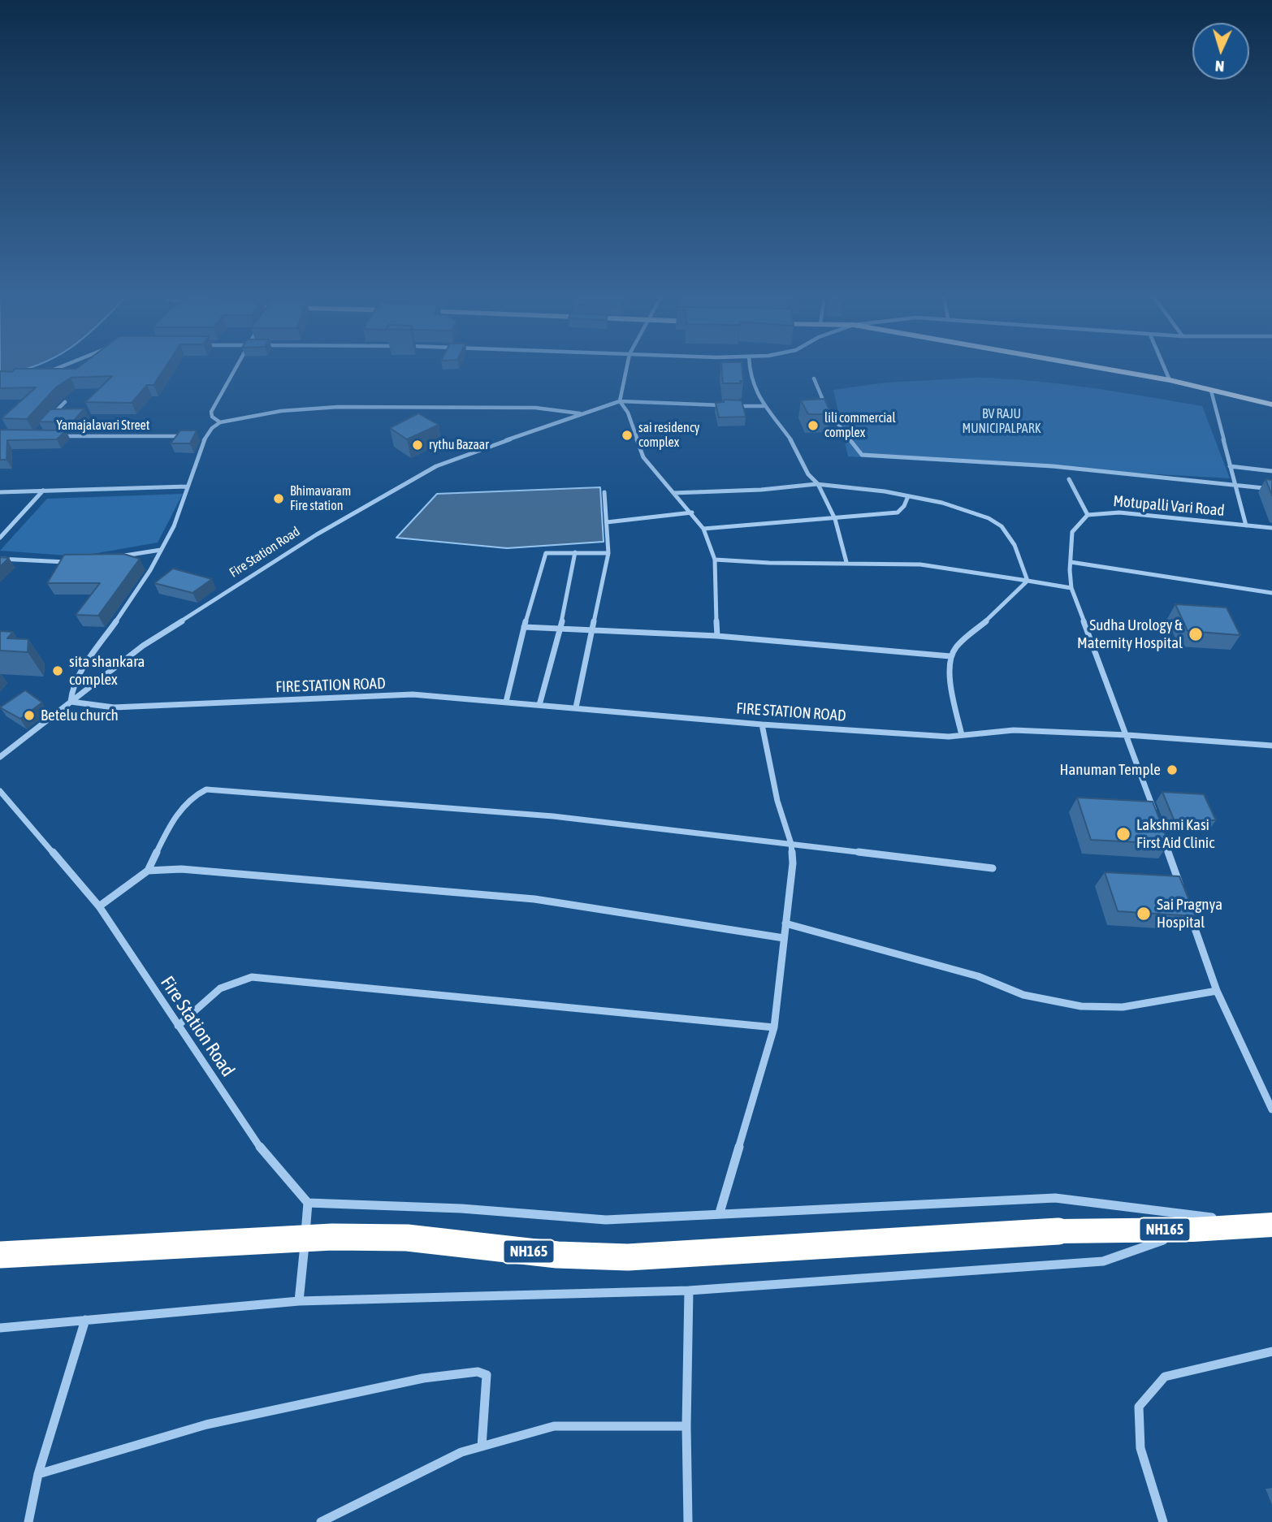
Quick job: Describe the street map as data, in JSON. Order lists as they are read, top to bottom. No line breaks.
{"streets":{"highway":["NH165"],"street":["Yamajalavari Street","Motupalli Vari Road","Fire Station Road","FIRE STATION ROAD"]},"crossings":[["Fire Station Road","FIRE STATION ROAD"]],"parks":["BV RAJU MUNICIPALPARK"],"places":["lili commercial complex","sai residency complex","rythu Bazaar","Bhimavaram Fire station","Sudha Urology & Maternity Hospital","sita shankara complex","Betelu church","Hanuman Temple","Lakshmi Kasi First Aid Clinic","Sai Pragnya Hospital"],"north":"bottom"}
